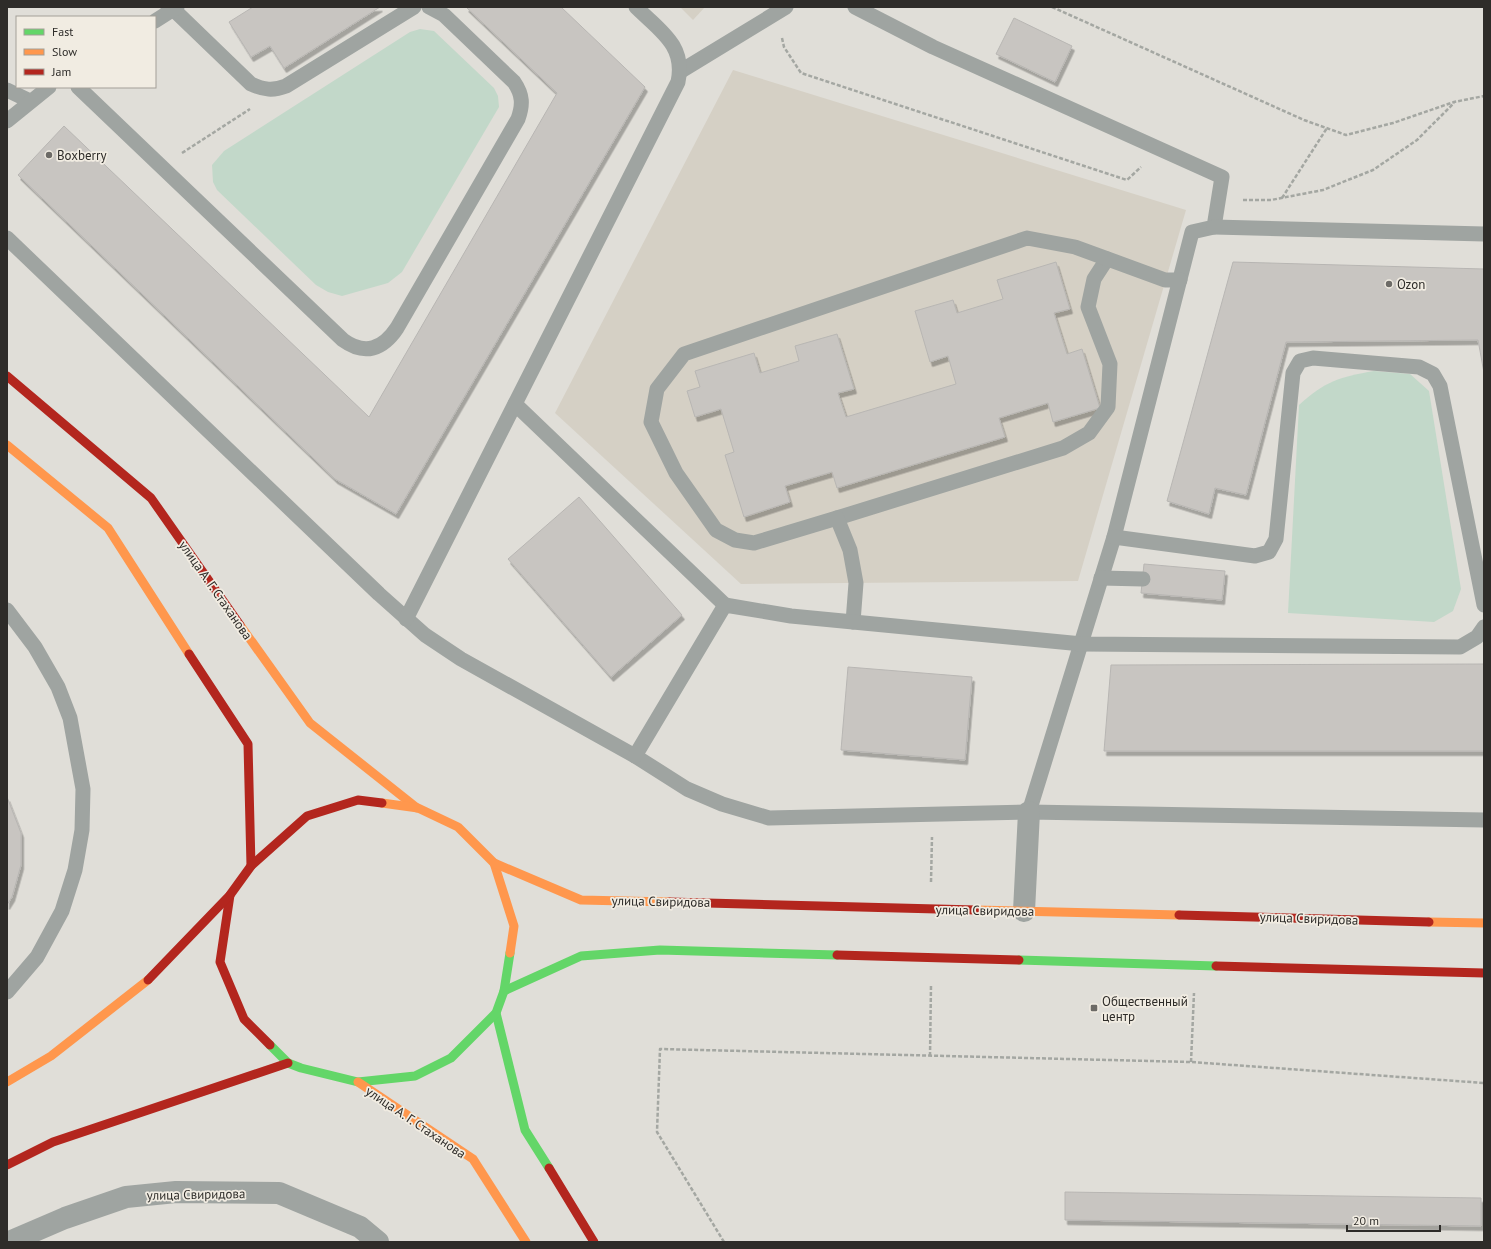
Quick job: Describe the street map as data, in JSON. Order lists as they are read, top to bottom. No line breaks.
{"streets":{"street":["улица А. Г. Стаханова","улица Свиридова"]},"places":{"other":["Boxberry","Ozon"],"transit":["Общественный центр"]},"legend":["Fast","Slow","Jam"],"scale_bar":"20 m"}
